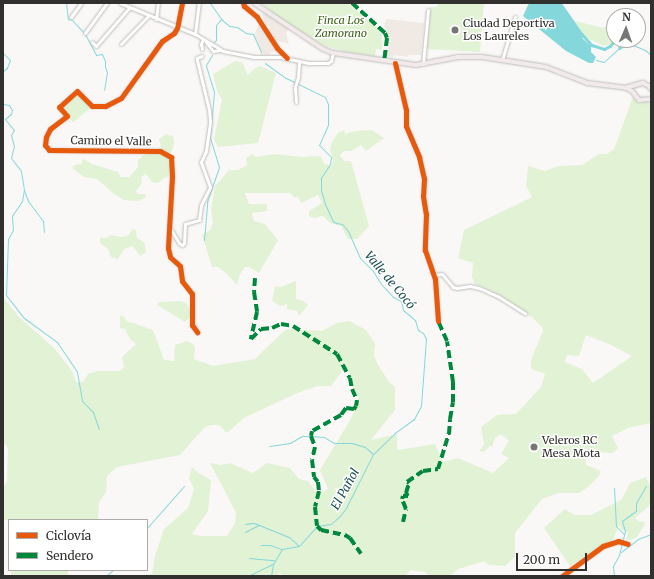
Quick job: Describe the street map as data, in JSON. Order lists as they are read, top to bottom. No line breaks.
{"streets":{"street":["Camino el Valle"]},"water":["Valle de Cocó","El Pañol"],"parks":["Finca Los Zamorano"],"places":["Ciudad Deportiva Los Laureles","Veleros RC Mesa Mota"],"legend":["Ciclovía","Sendero"],"scale_bar":"200 m","north":"top"}
